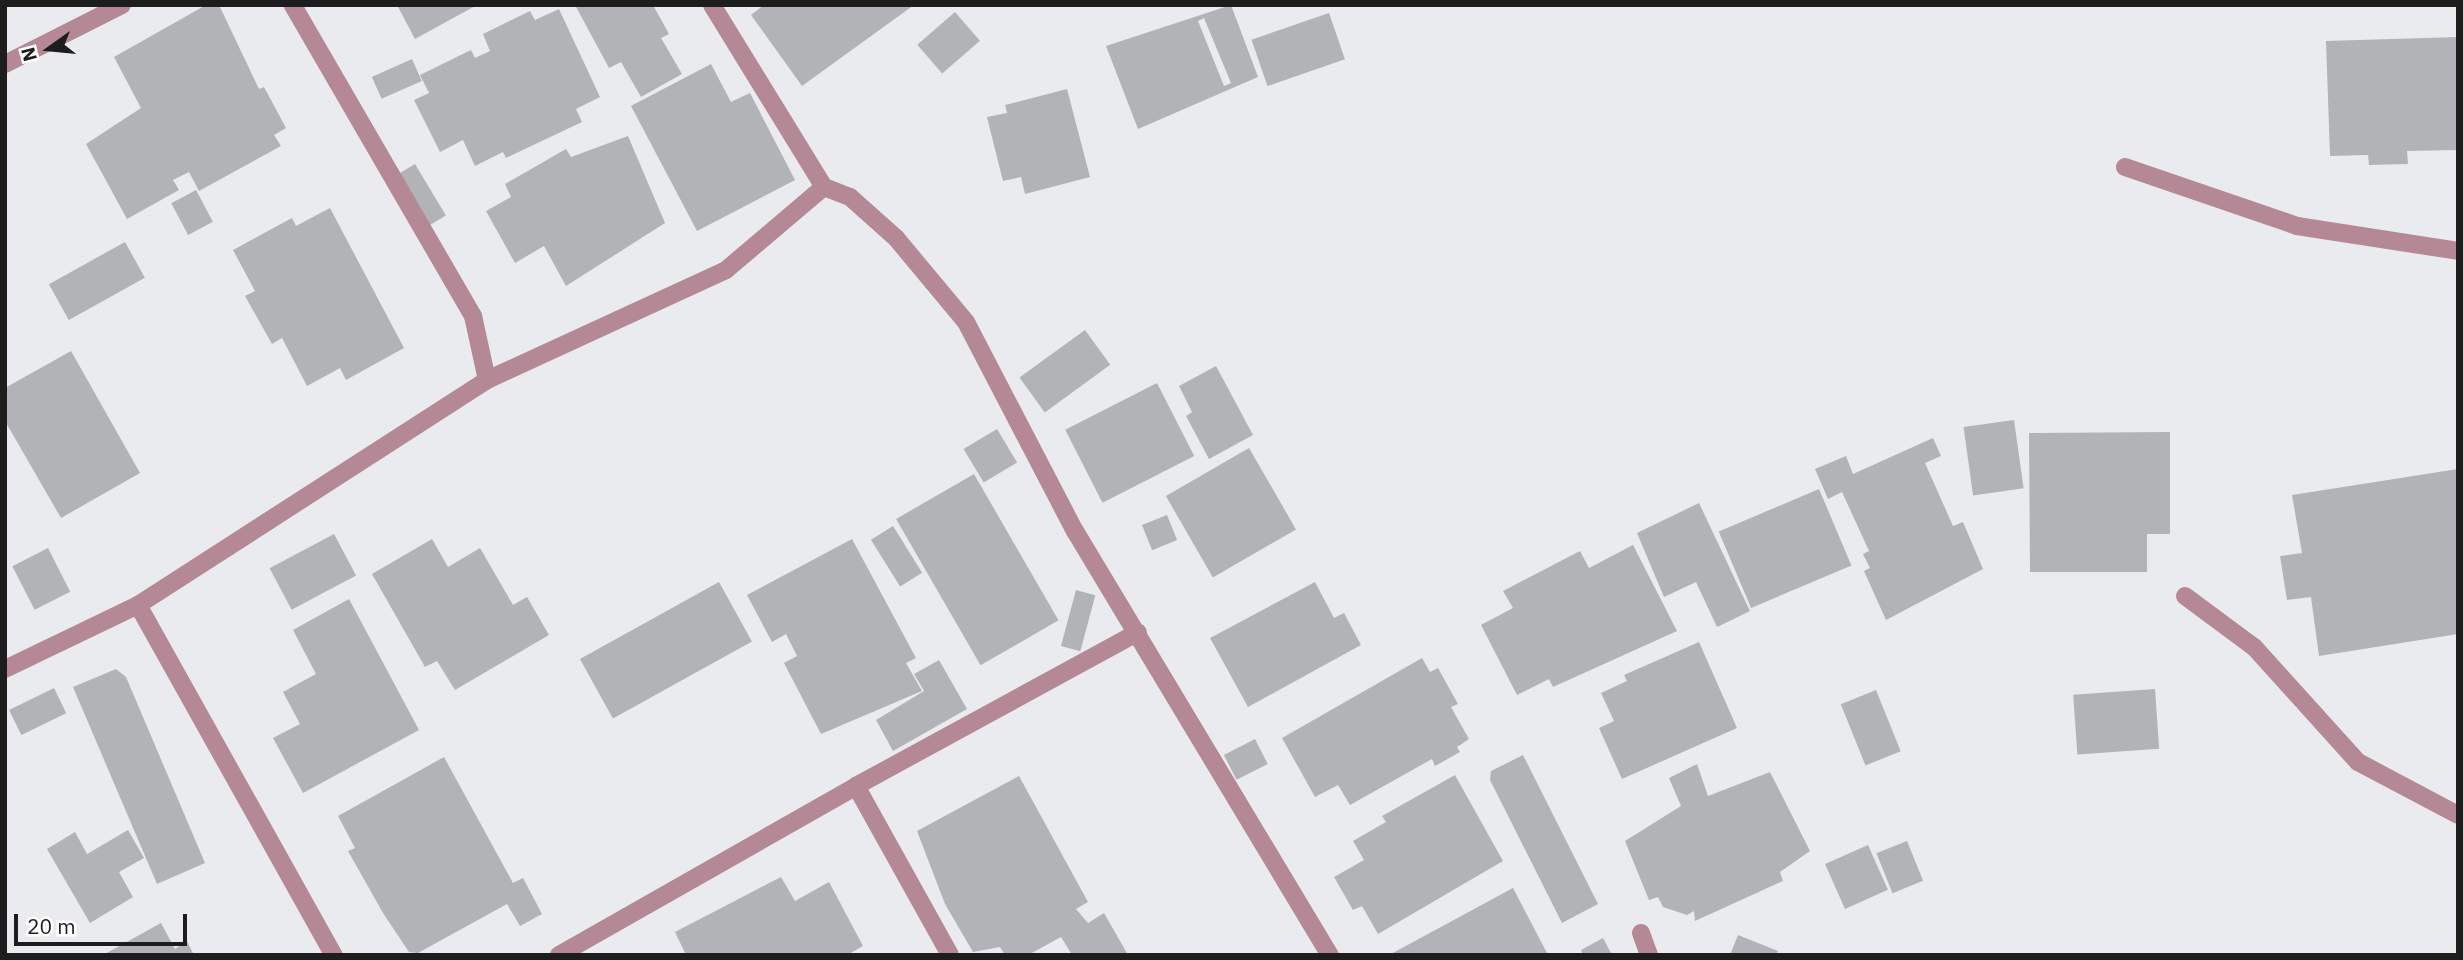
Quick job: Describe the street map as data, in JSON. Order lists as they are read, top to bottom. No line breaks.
{"scale_bar":"20 m","north":"left"}
